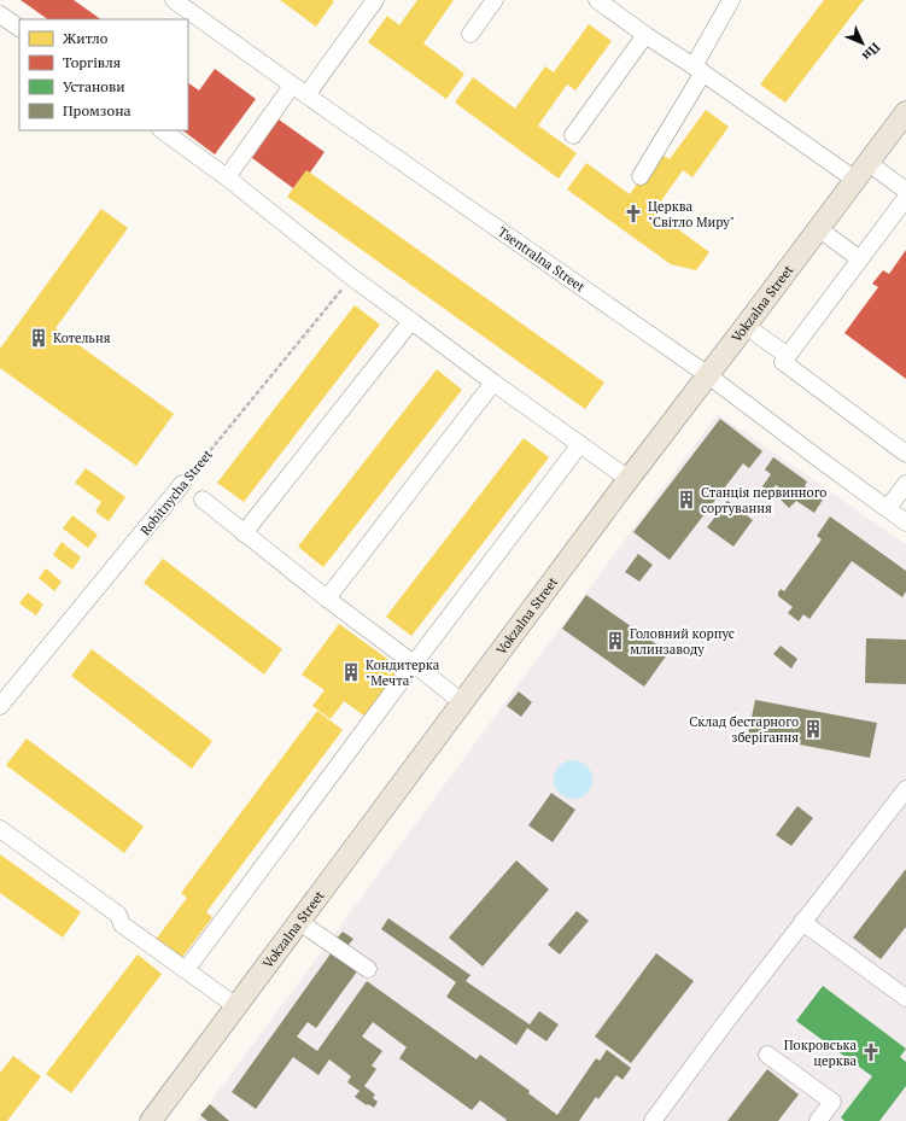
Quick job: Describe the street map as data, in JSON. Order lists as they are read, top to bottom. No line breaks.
{"streets":{"main road":["Vokzalna Street"],"street":["Tsentralna Street","Robitnycha Street"]},"crossings":[["Tsentralna Street","Vokzalna Street"]],"places":{"church":["Церква \"Світло Миру\"","Покровська церква"],"building":["Котельня","Станція первинного сортування","Головний корпус млинзаводу","Кондитерка \"Мечта\"","Склад бестарного зберігання"]},"legend":["Житло","Торгівля","Установи","Промзона"],"north":"bottom right"}
